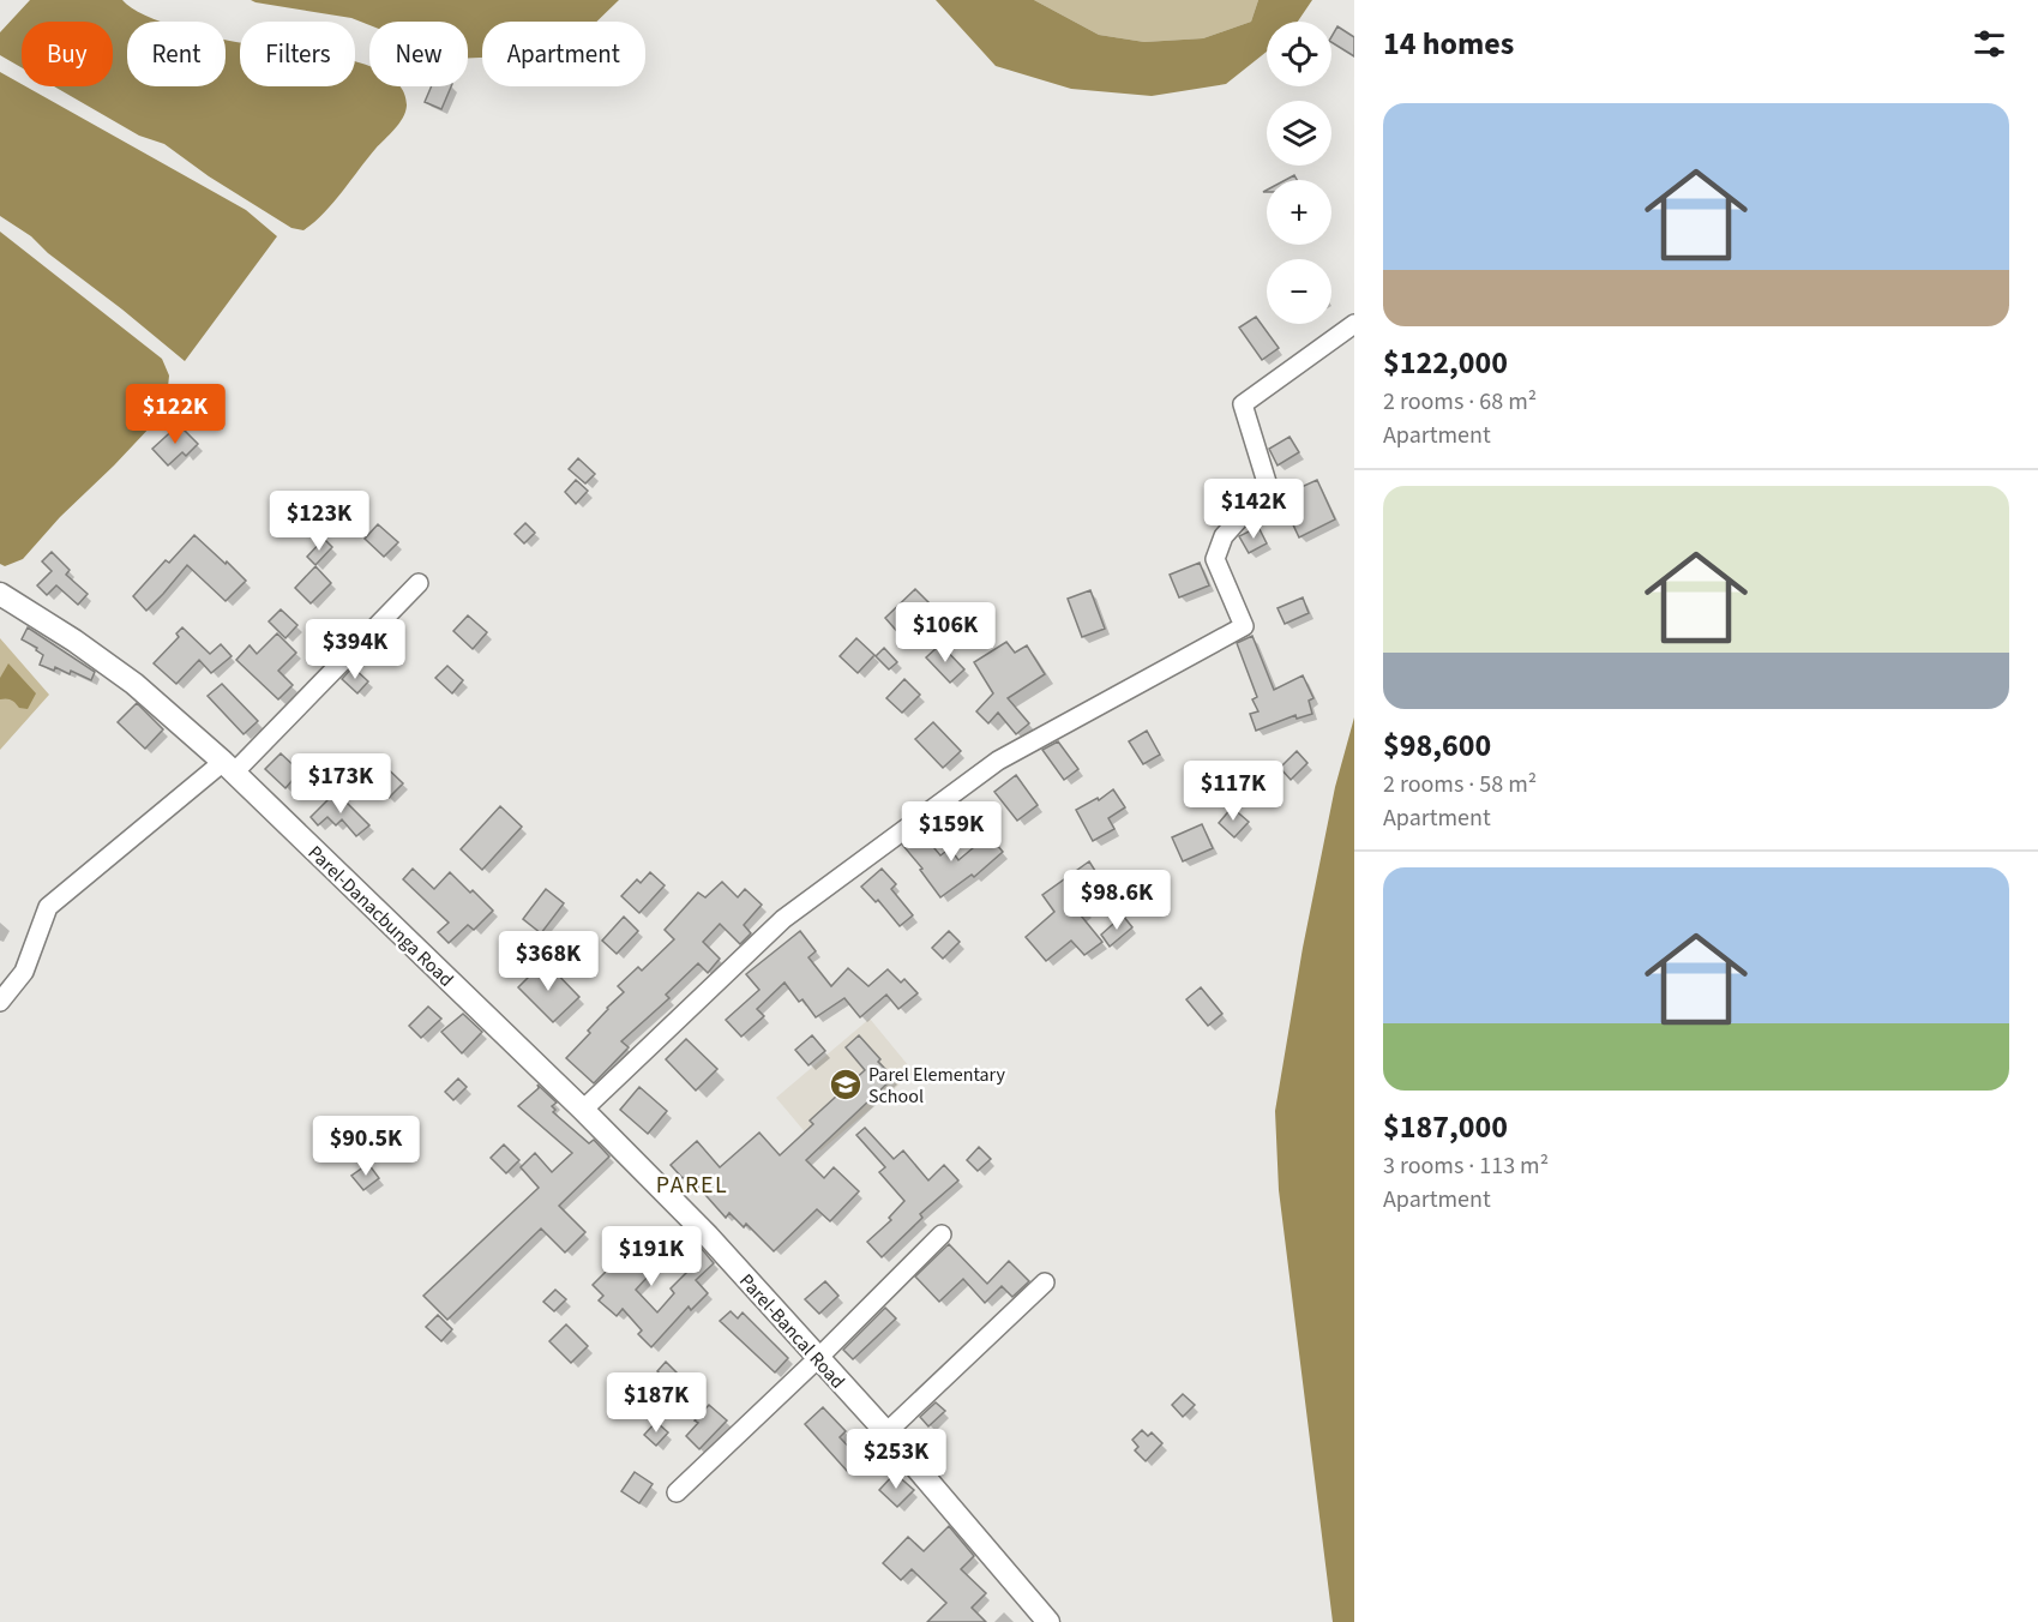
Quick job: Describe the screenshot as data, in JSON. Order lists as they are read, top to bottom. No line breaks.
{"streets":{"main road":["Parel-Danacbunga Road","Parel-Bancal Road"]},"crossings":[["Parel-Danacbunga Road","Parel-Bancal Road"]],"districts":["PAREL"],"places":{"school or university":["Parel Elementary School"]},"page":{"heading":"14 homes","map_buttons":["+","−"],"chip":["Buy","Rent","Filters","New","Apartment"],"list":[{"name":"$122,000","note":"2 rooms · 68 m² · Apartment"},{"name":"$98,600","note":"2 rooms · 58 m² · Apartment"},{"name":"$187,000","note":"3 rooms · 113 m² · Apartment"}],"price":["$122K","$142K","$123K","$106K","$394K","$173K","$117K","$159K","$98.6K","$368K","$90.5K","$191K","$187K","$253K"]}}
